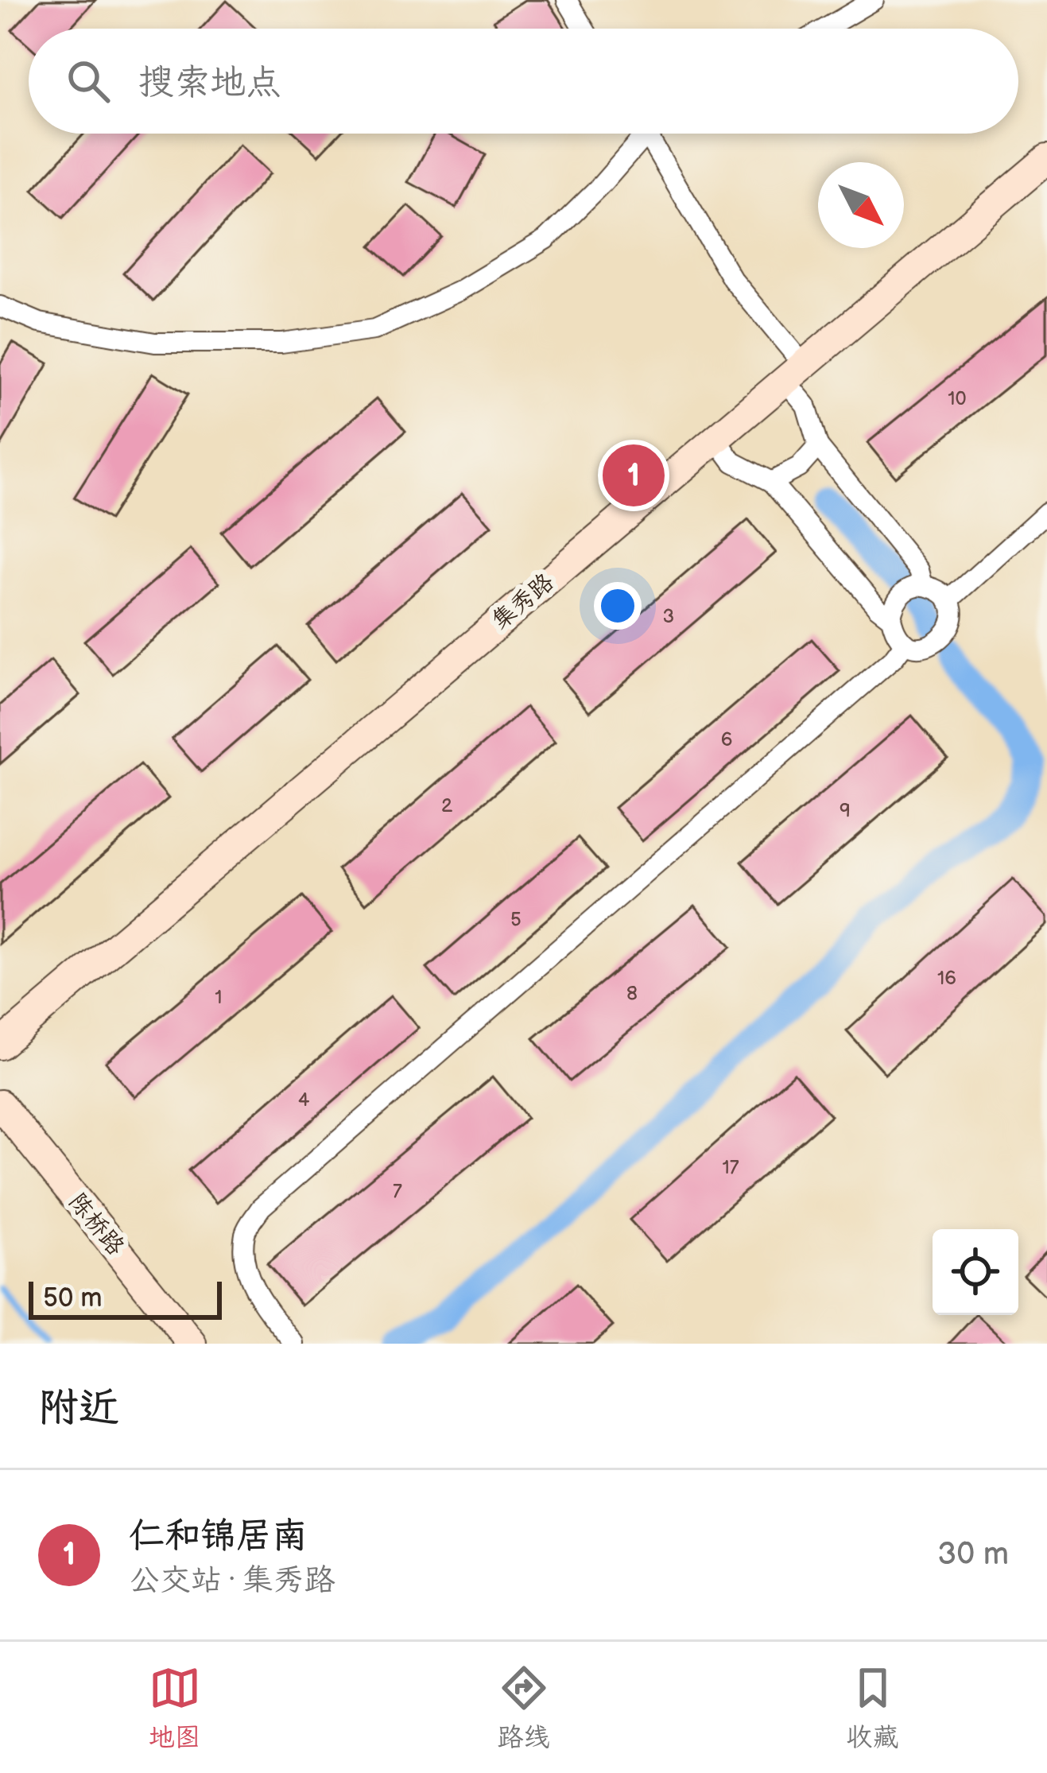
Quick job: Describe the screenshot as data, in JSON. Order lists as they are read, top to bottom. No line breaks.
{"streets":{"street":["集秀路","陈桥路"]},"house_numbers":["10","3","6","2","9","5","16","8","1","4","17","7"],"scale_bar":"50 m","north":"bottom right","page":{"search":"搜索地点","pins":"1","scale":"50 m","heading":"附近","list":[{"mark":"1","name":"仁和锦居南","note":"公交站 · 集秀路","value":"30 m"}],"nav":["地图","路线","收藏"]}}
